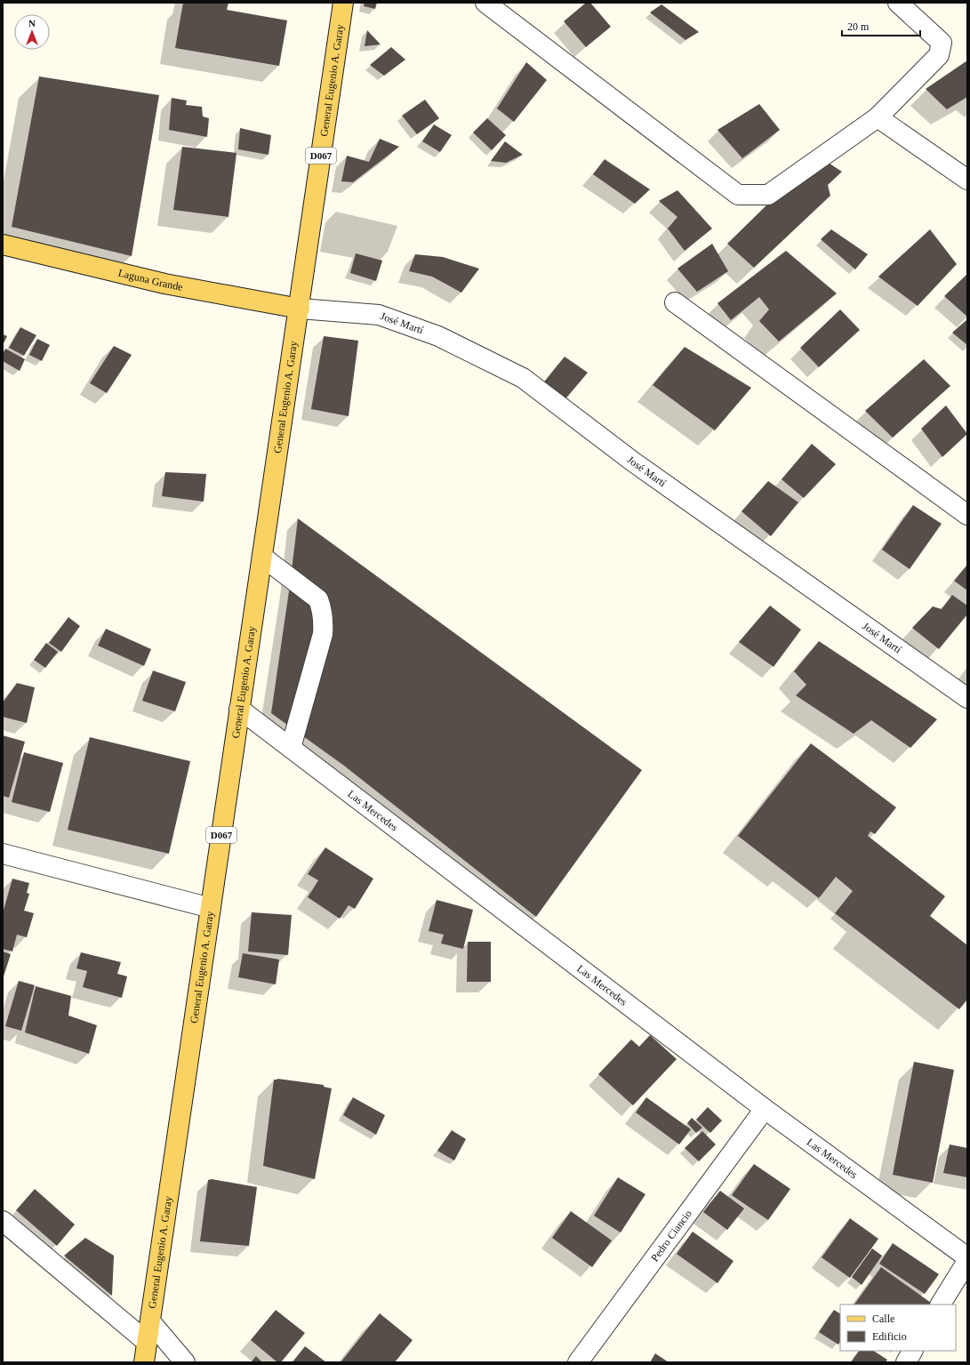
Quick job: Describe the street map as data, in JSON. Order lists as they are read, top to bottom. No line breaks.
{"streets":{"main road":["General Eugenio A. Garay","D067","Laguna Grande"],"street":["José Martí","Las Mercedes","Pedro Ciancio"]},"crossings":[["General Eugenio A. Garay","Laguna Grande"],["General Eugenio A. Garay","José Martí"],["General Eugenio A. Garay","Las Mercedes"],["Laguna Grande","José Martí"],["Las Mercedes","Pedro Ciancio"]],"legend":["Calle","Edificio"],"scale_bar":"20 m","north":"top"}
